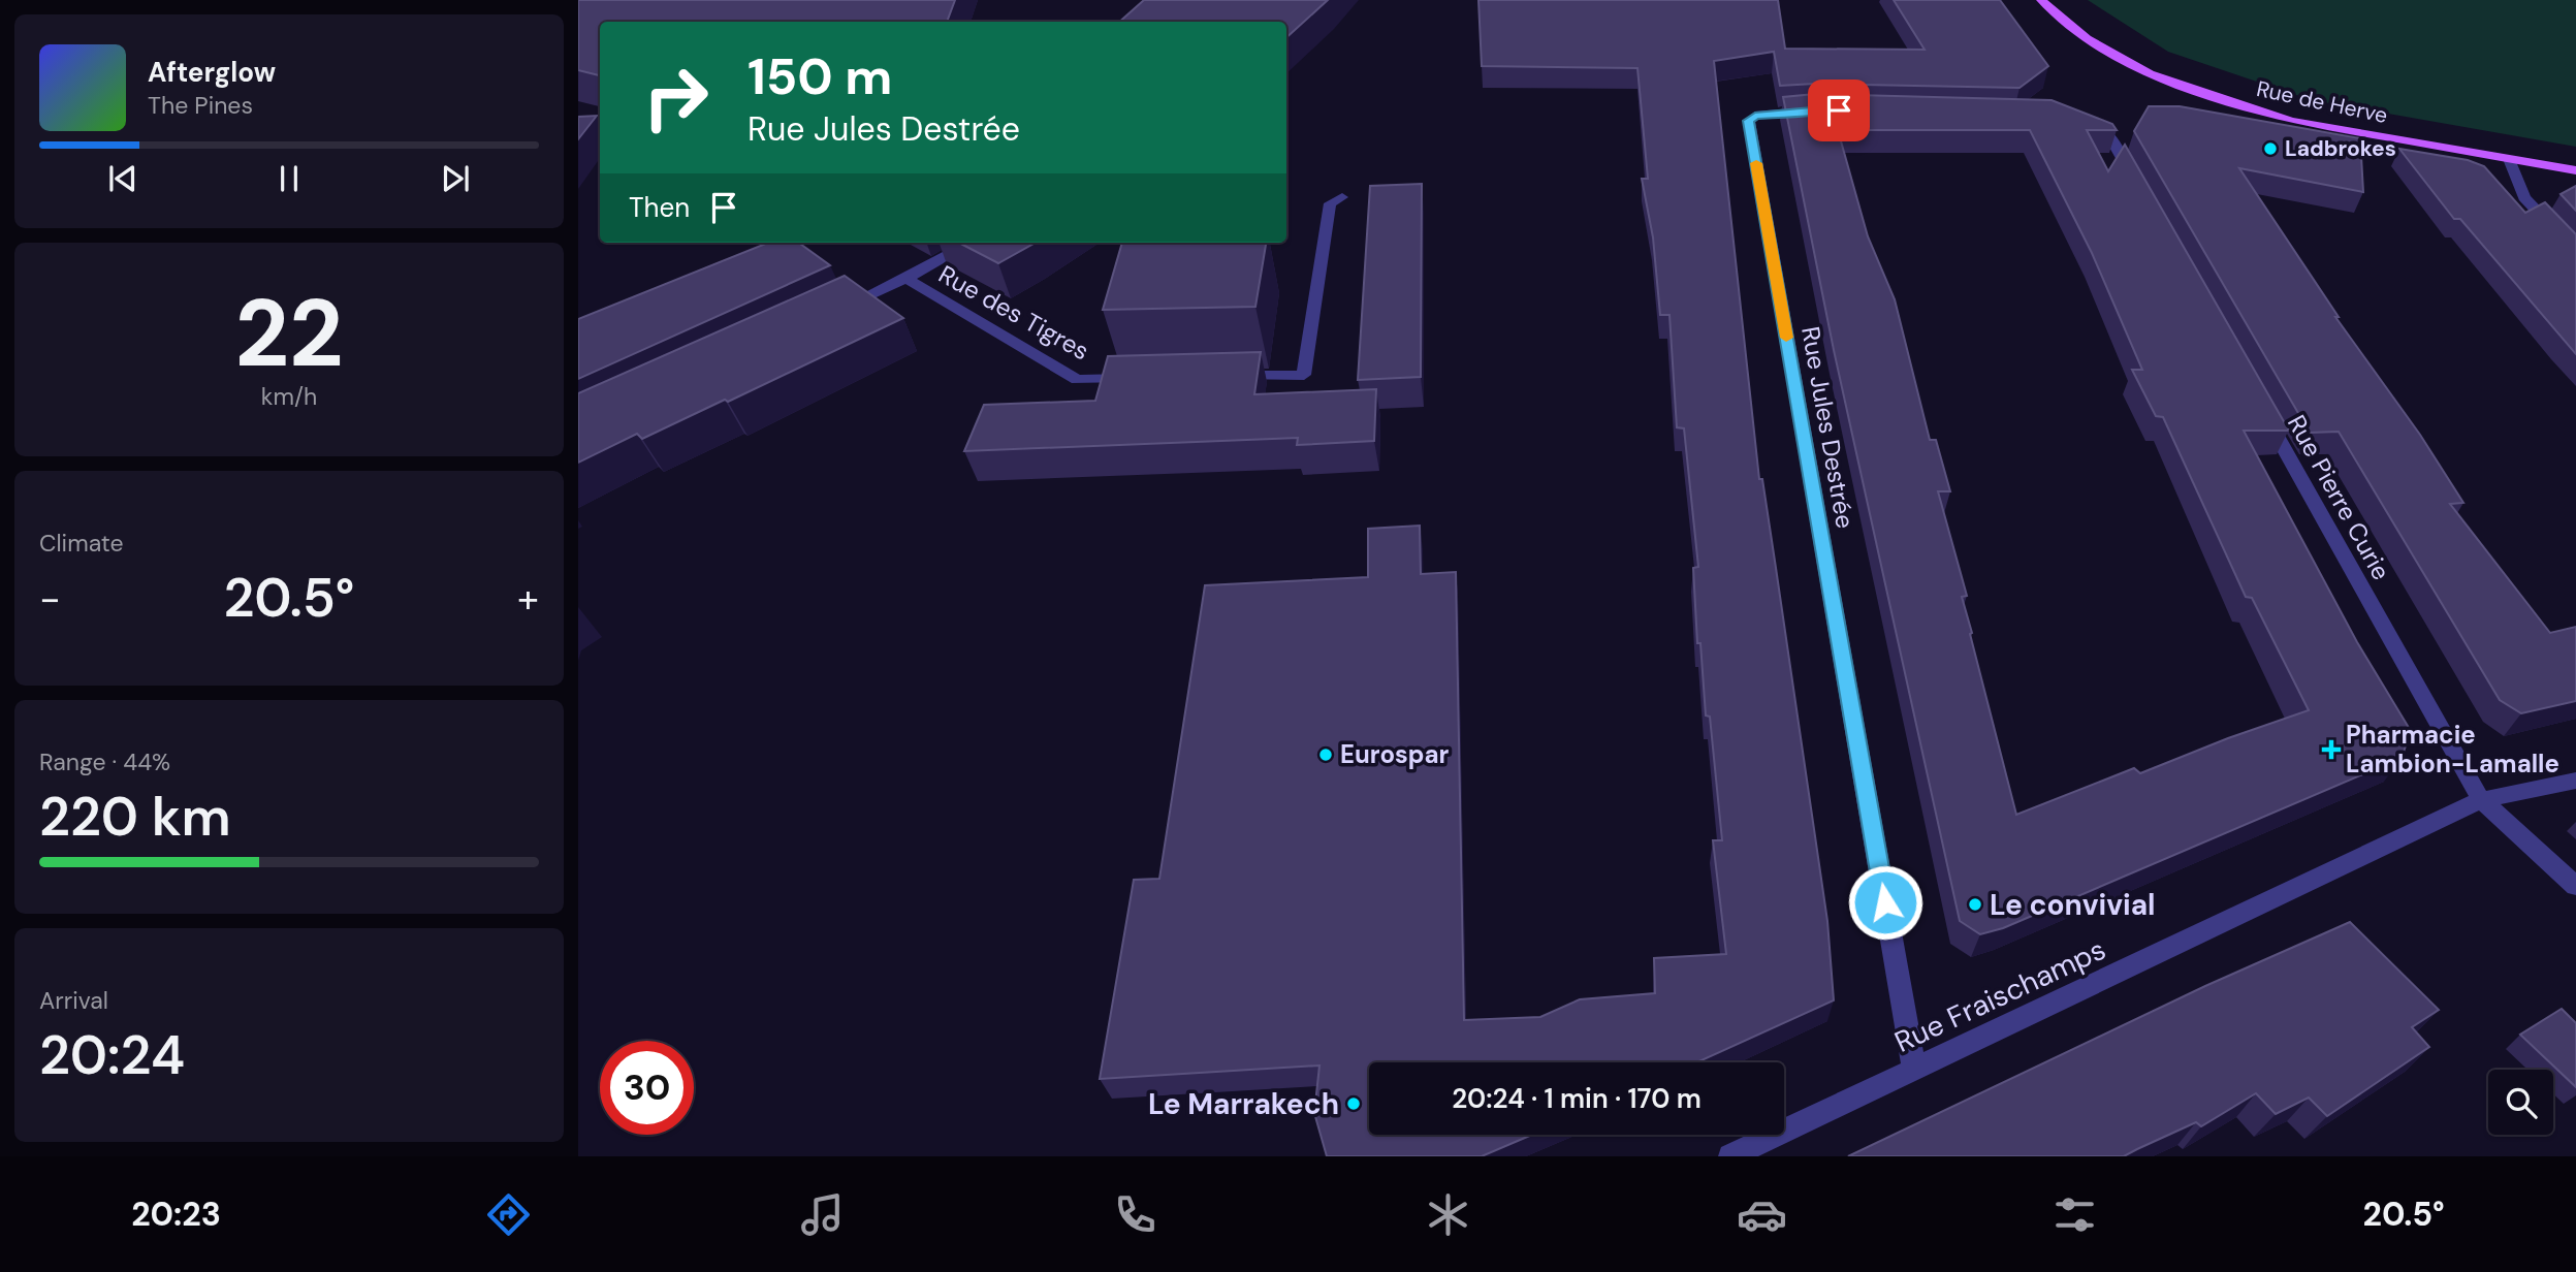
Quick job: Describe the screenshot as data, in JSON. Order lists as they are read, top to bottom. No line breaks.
{"streets":{"main road":["Rue de Herve"],"street":["Rue des Tigres","Rue Jules Destrée","Rue Pierre Curie","Rue Fraischamps"]},"crossings":[["Rue Jules Destrée","Rue Fraischamps"],["Rue Pierre Curie","Rue Fraischamps"]],"places":{"other":["Ladbrokes","Eurospar","Le convivial","Le Marrakech"],"health":["Pharmacie Lambion-Lamalle"]},"page":{"turn":["150 m","Rue Jules Destrée"],"song":["Afterglow","The Pines"],"then":"Then","tile":[["22","km/h"],"Climate",["Range · 44%","220 km"],["Arrival","20:24"]],"heat":["−","20.5°","+"],"limit":"30","trip":"20:24 · 1 min · 170 m","tabs":["20:23","20.5°"]}}
